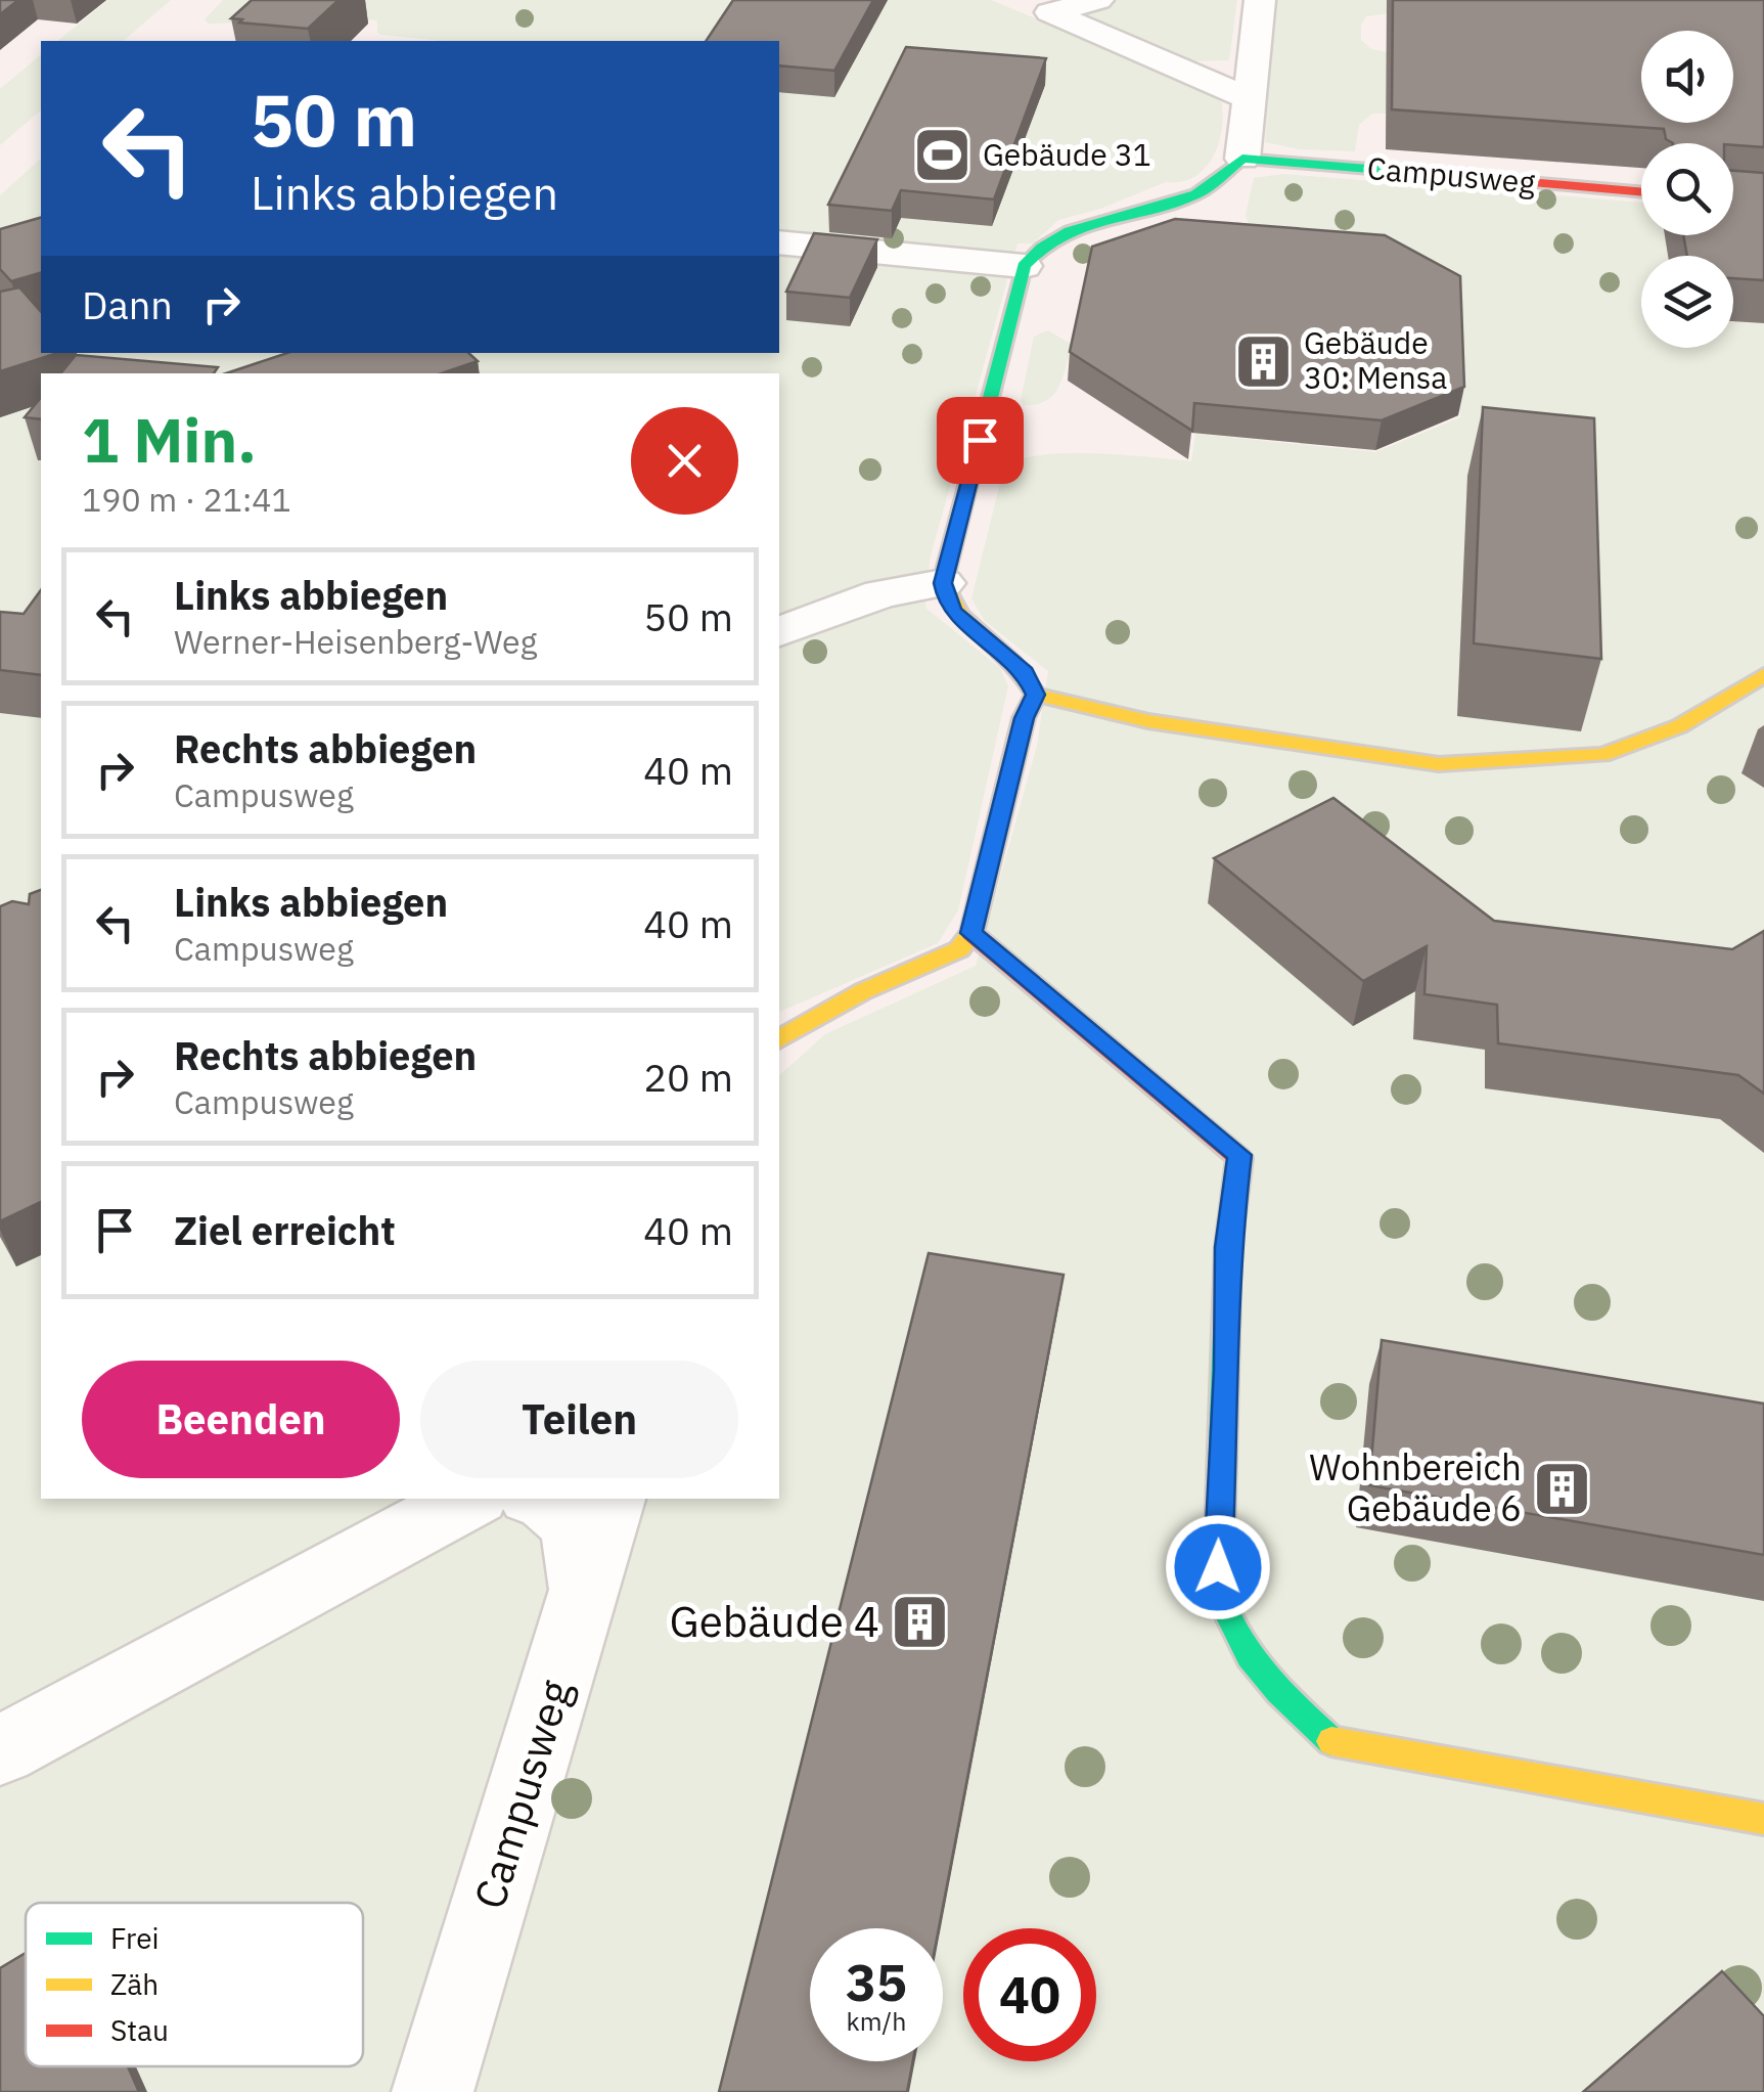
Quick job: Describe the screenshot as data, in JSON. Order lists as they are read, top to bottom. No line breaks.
{"streets":{"street":["Campusweg"]},"places":{"sports":["Gebäude 31"],"building":["Gebäude 30: Mensa","Wohnbereich Gebäude 6","Gebäude 4"]},"legend":["Frei","Zäh","Stau"],"page":{"turn":["50 m","Links abbiegen"],"then":"Dann","heading":["1 Min.","190 m · 21:41"],"list":[{"name":"Links abbiegen","note":"Werner-Heisenberg-Weg","value":"50 m"},{"name":"Rechts abbiegen","note":"Campusweg","value":"40 m"},{"name":"Links abbiegen","note":"Campusweg","value":"40 m"},{"name":"Rechts abbiegen","note":"Campusweg","value":"20 m"},{"name":"Ziel erreicht","value":"40 m"}],"buttons":["Beenden","Teilen"],"speed":"35 km/h","limit":"40"}}
